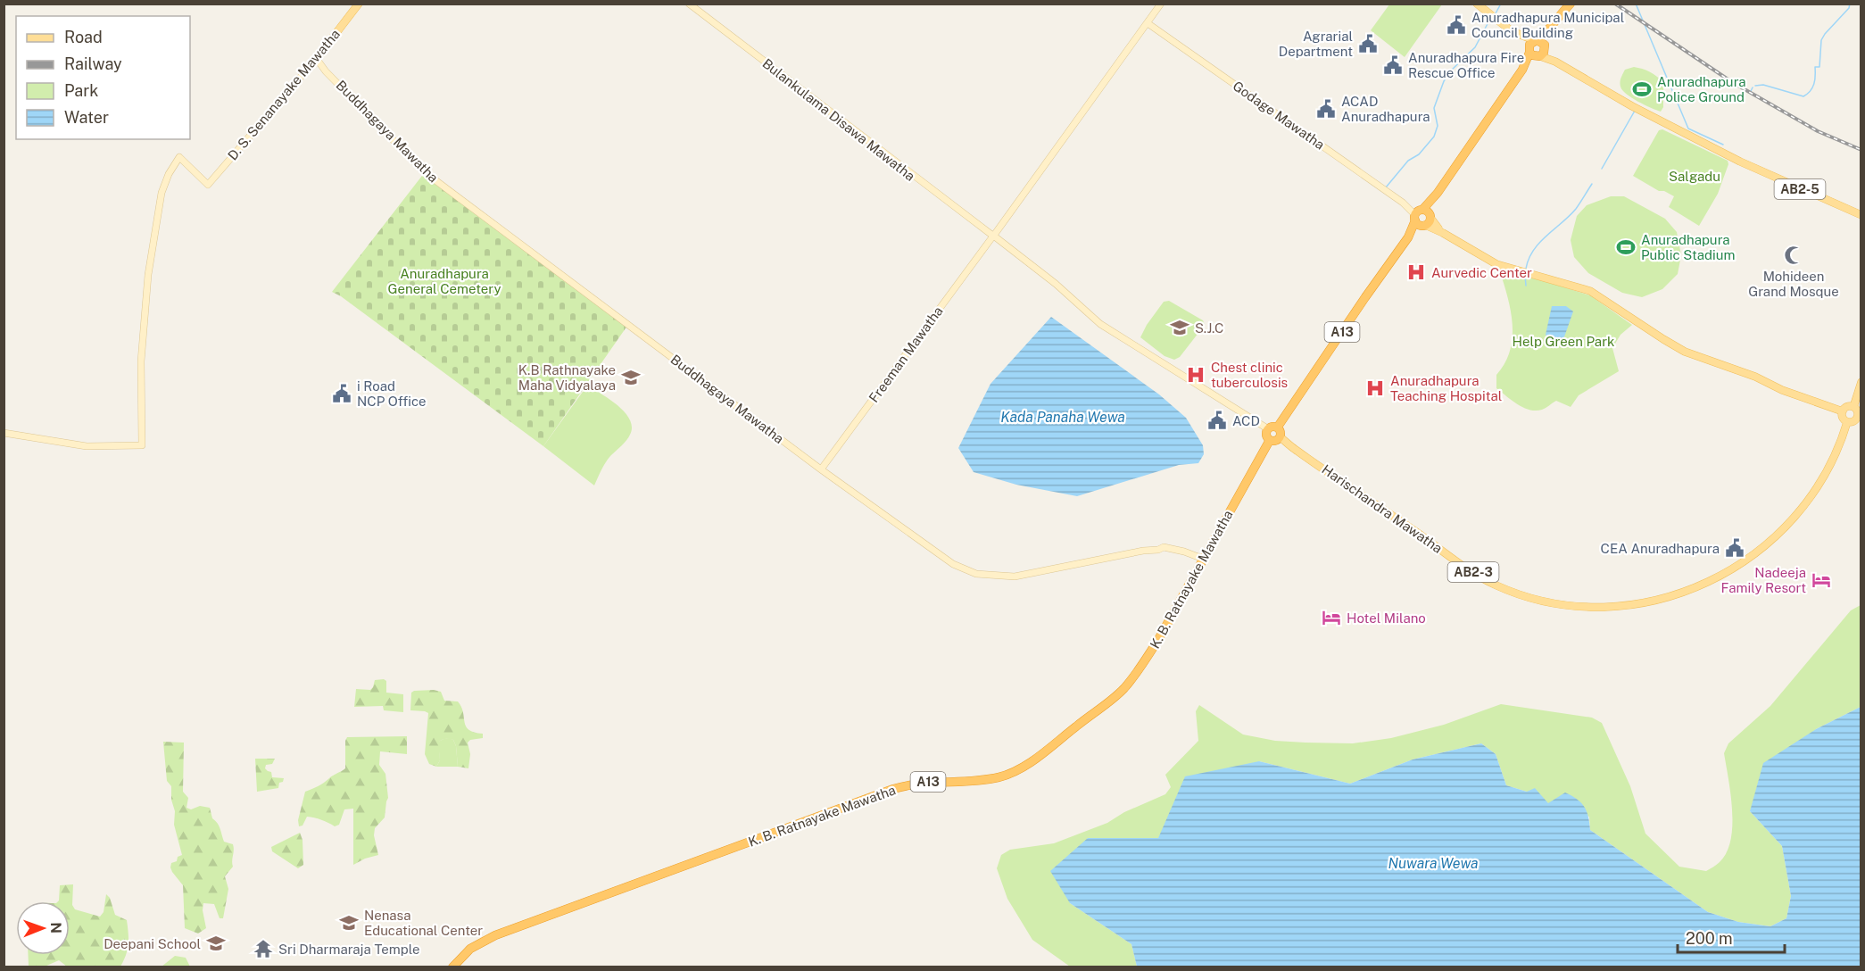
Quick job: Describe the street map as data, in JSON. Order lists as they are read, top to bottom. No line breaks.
{"streets":{"highway":["A13","K. B. Ratnayake Mawatha"],"main road":["D. S. Senanayake Mawatha","Godage Mawatha","Bulankulama Disawa Mawatha","Buddhagaya Mawatha","AB2-5","Freeman Mawatha","Harischandra Mawatha","AB2-3"]},"crossings":[["D. S. Senanayake Mawatha","Buddhagaya Mawatha"],["Godage Mawatha","A13"],["Godage Mawatha","Freeman Mawatha"],["Bulankulama Disawa Mawatha","A13"],["Bulankulama Disawa Mawatha","Freeman Mawatha"],["Bulankulama Disawa Mawatha","Harischandra Mawatha"],["Bulankulama Disawa Mawatha","K. B. Ratnayake Mawatha"],["Buddhagaya Mawatha","Freeman Mawatha"],["Buddhagaya Mawatha","K. B. Ratnayake Mawatha"],["AB2-5","A13"],["A13","Harischandra Mawatha"],["A13","K. B. Ratnayake Mawatha"],["Harischandra Mawatha","K. B. Ratnayake Mawatha"]],"water":["Kada Panaha Wewa","Nuwara Wewa"],"parks":["Salgadu","Anuradhapura General Cemetery","Help Green Park"],"places":{"public building":["Anuradhapura Municipal Council Building","Agrarial Department","Anuradhapura Fire Rescue Office","ACAD Anuradhapura","i Road NCP Office","ACD","CEA Anuradhapura"],"sports":["Anuradhapura Police Ground","Anuradhapura Public Stadium"],"mosque":["Mohideen Grand Mosque"],"hospital":["Aurvedic Center","Chest clinic tuberculosis","Anuradhapura Teaching Hospital"],"school or university":["S.J.C","K.B Rathnayake Maha Vidyalaya","Nenasa Educational Center","Deepani School"],"hotel":["Nadeeja Family Resort","Hotel Milano"],"temple":["Sri Dharmaraja Temple"]},"legend":["Road","Railway","Park","Water"],"scale_bar":"200 m","north":"right"}
